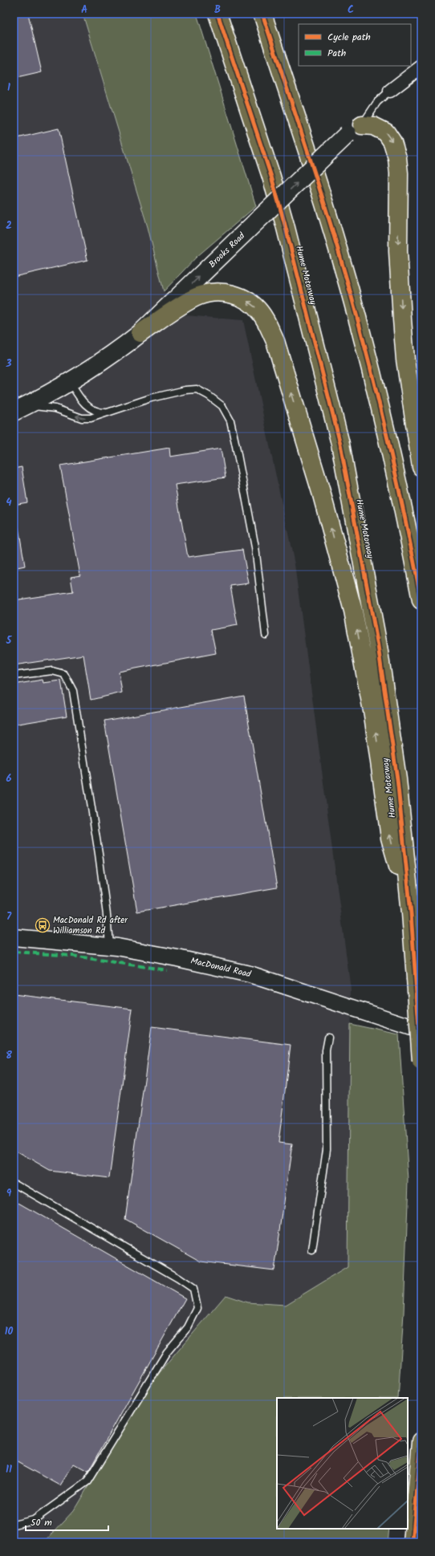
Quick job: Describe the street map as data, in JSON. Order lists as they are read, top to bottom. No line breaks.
{"streets":{"highway":["Hume Motorway"],"main road":["Brooks Road"],"street":["MacDonald Road"]},"one_way":["Brooks Road"],"places":{"bus stop":["MacDonald Rd after Williamson Rd"]},"legend":["Cycle path","Path"],"scale_bar":"50 m","grid":{"columns":["A","B","C"],"rows":["1","2","3","4","5","6","7","8","9","10","11"]}}
